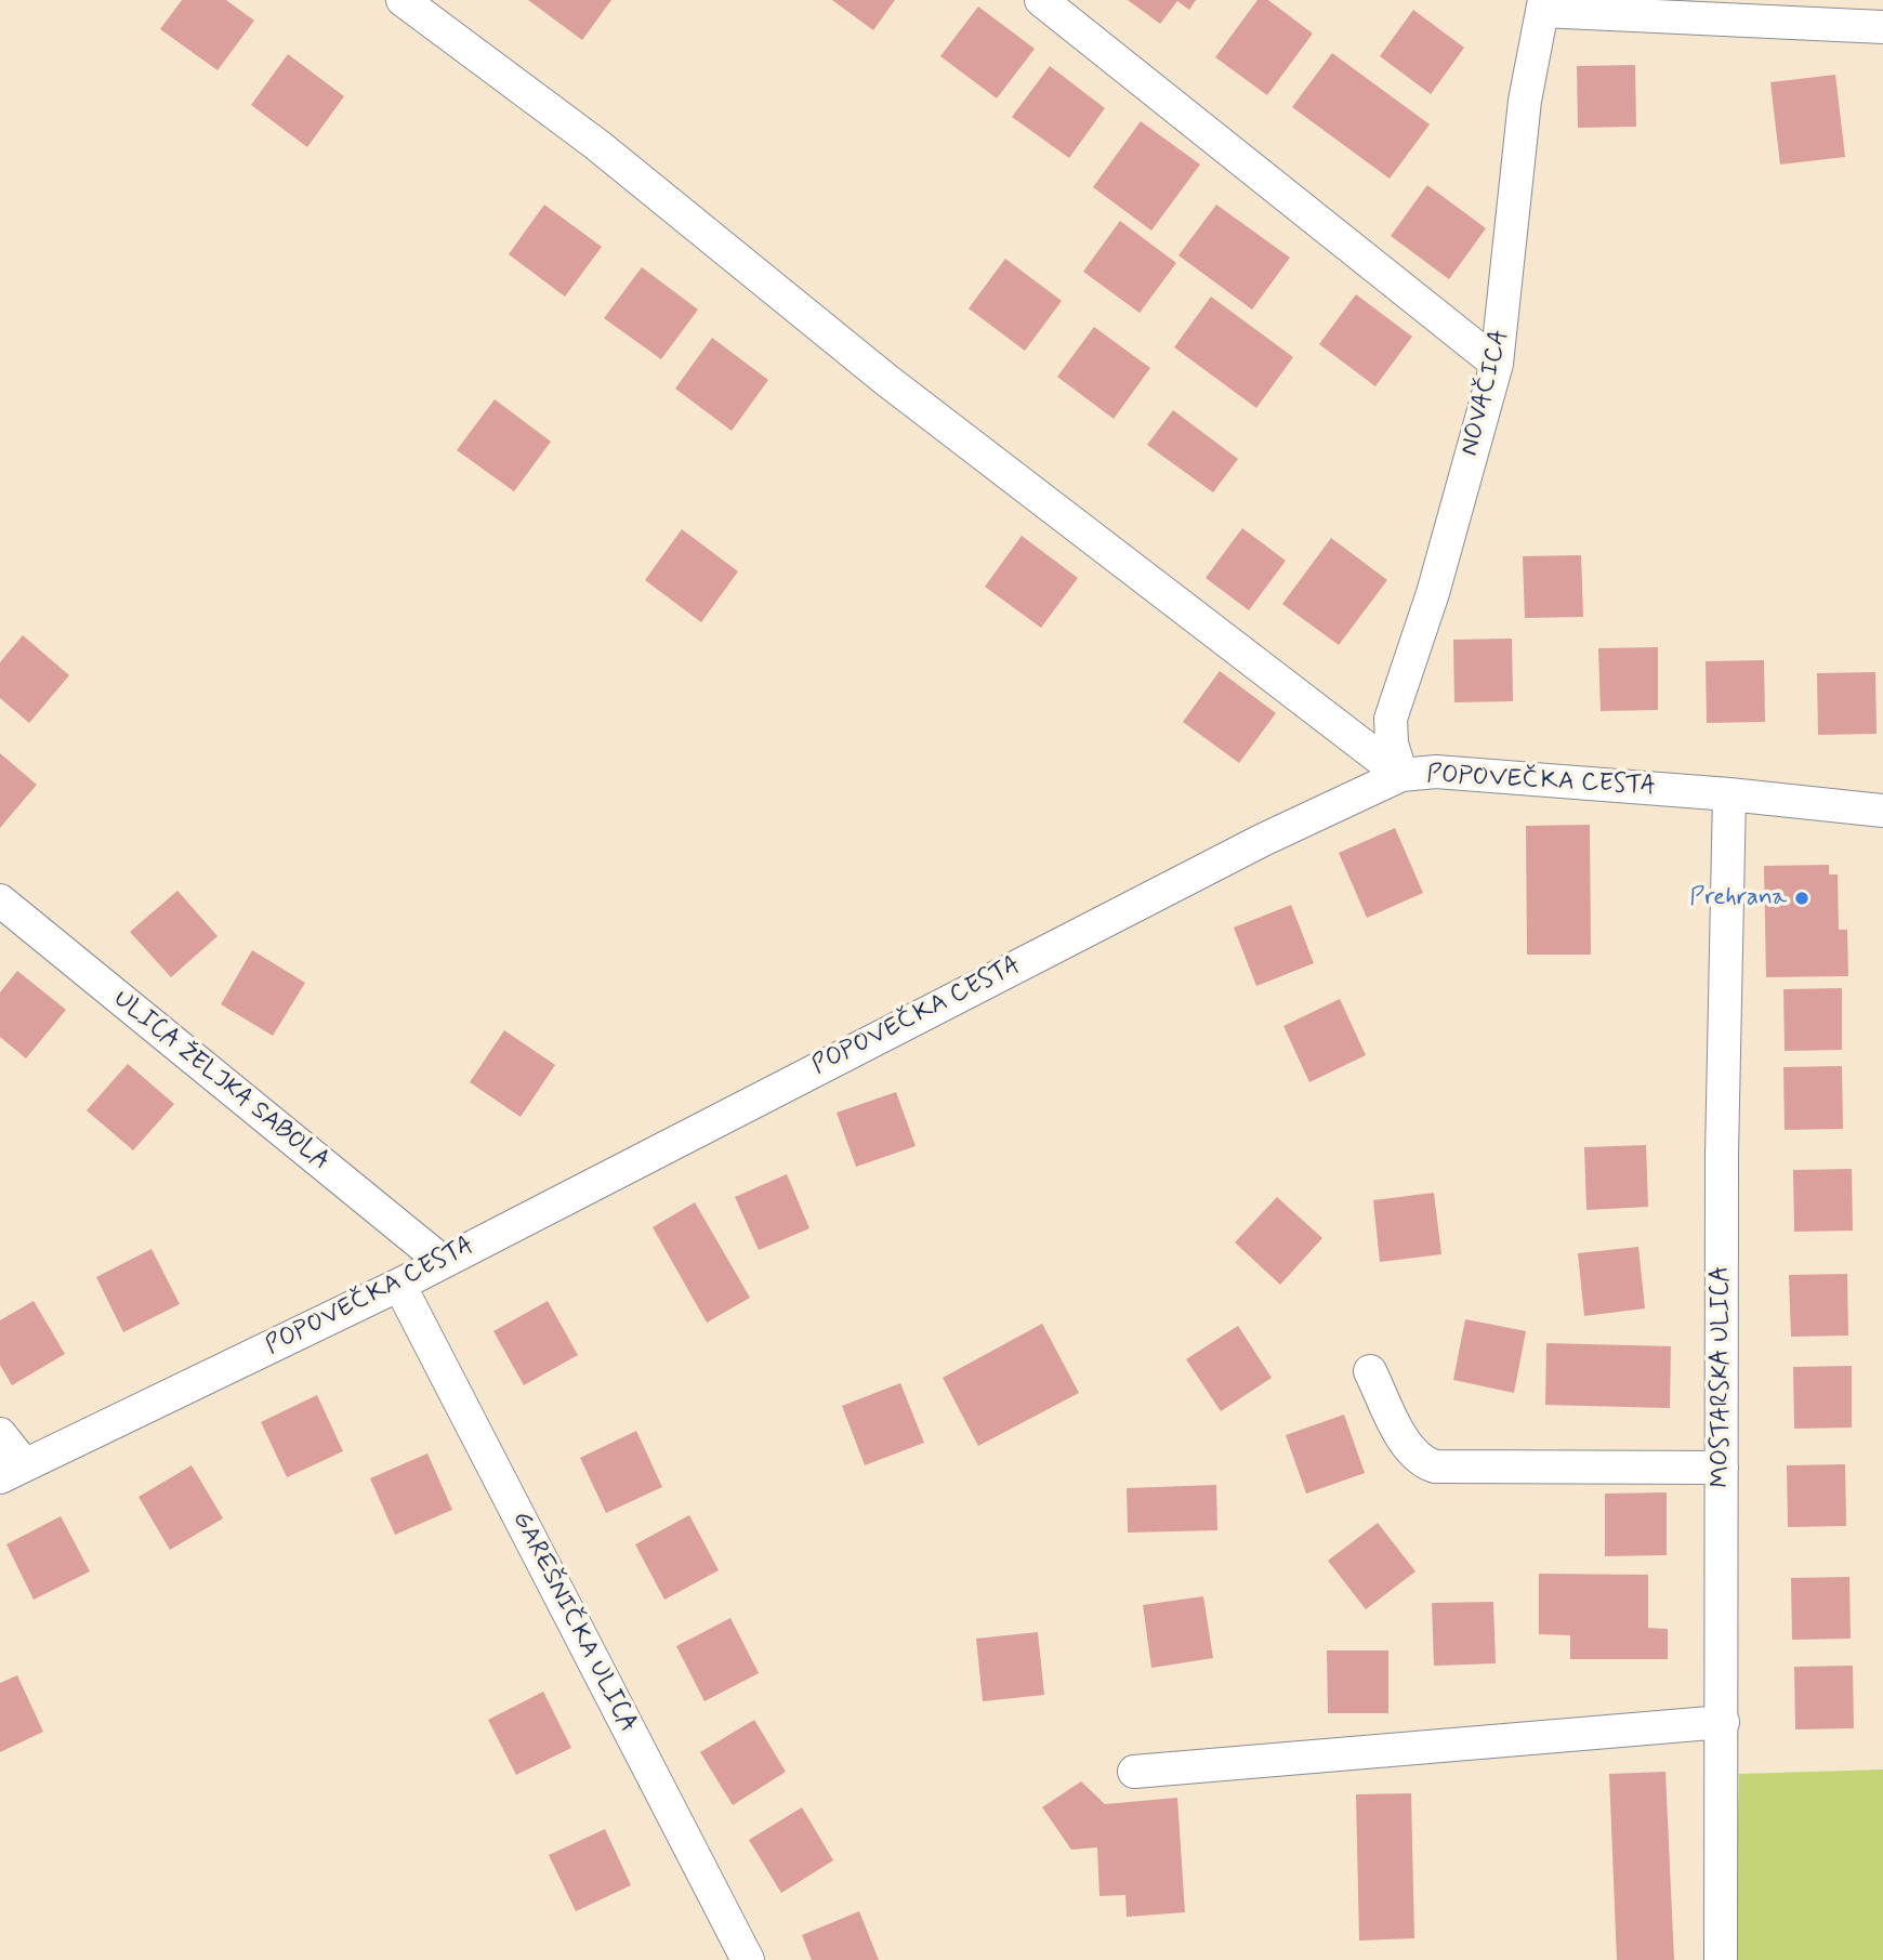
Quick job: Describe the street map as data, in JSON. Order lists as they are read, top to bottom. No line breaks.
{"streets":{"street":["NOVAČICA","POPOVEČKA CESTA","ULICA ŽELJKA SABOLA","MOSTARSKA ULICA","GAREŠNIČKA ULICA"]},"crossings":[["NOVAČICA","POPOVEČKA CESTA"],["POPOVEČKA CESTA","ULICA ŽELJKA SABOLA"],["POPOVEČKA CESTA","MOSTARSKA ULICA"],["POPOVEČKA CESTA","GAREŠNIČKA ULICA"]],"places":["Prehrana"]}
